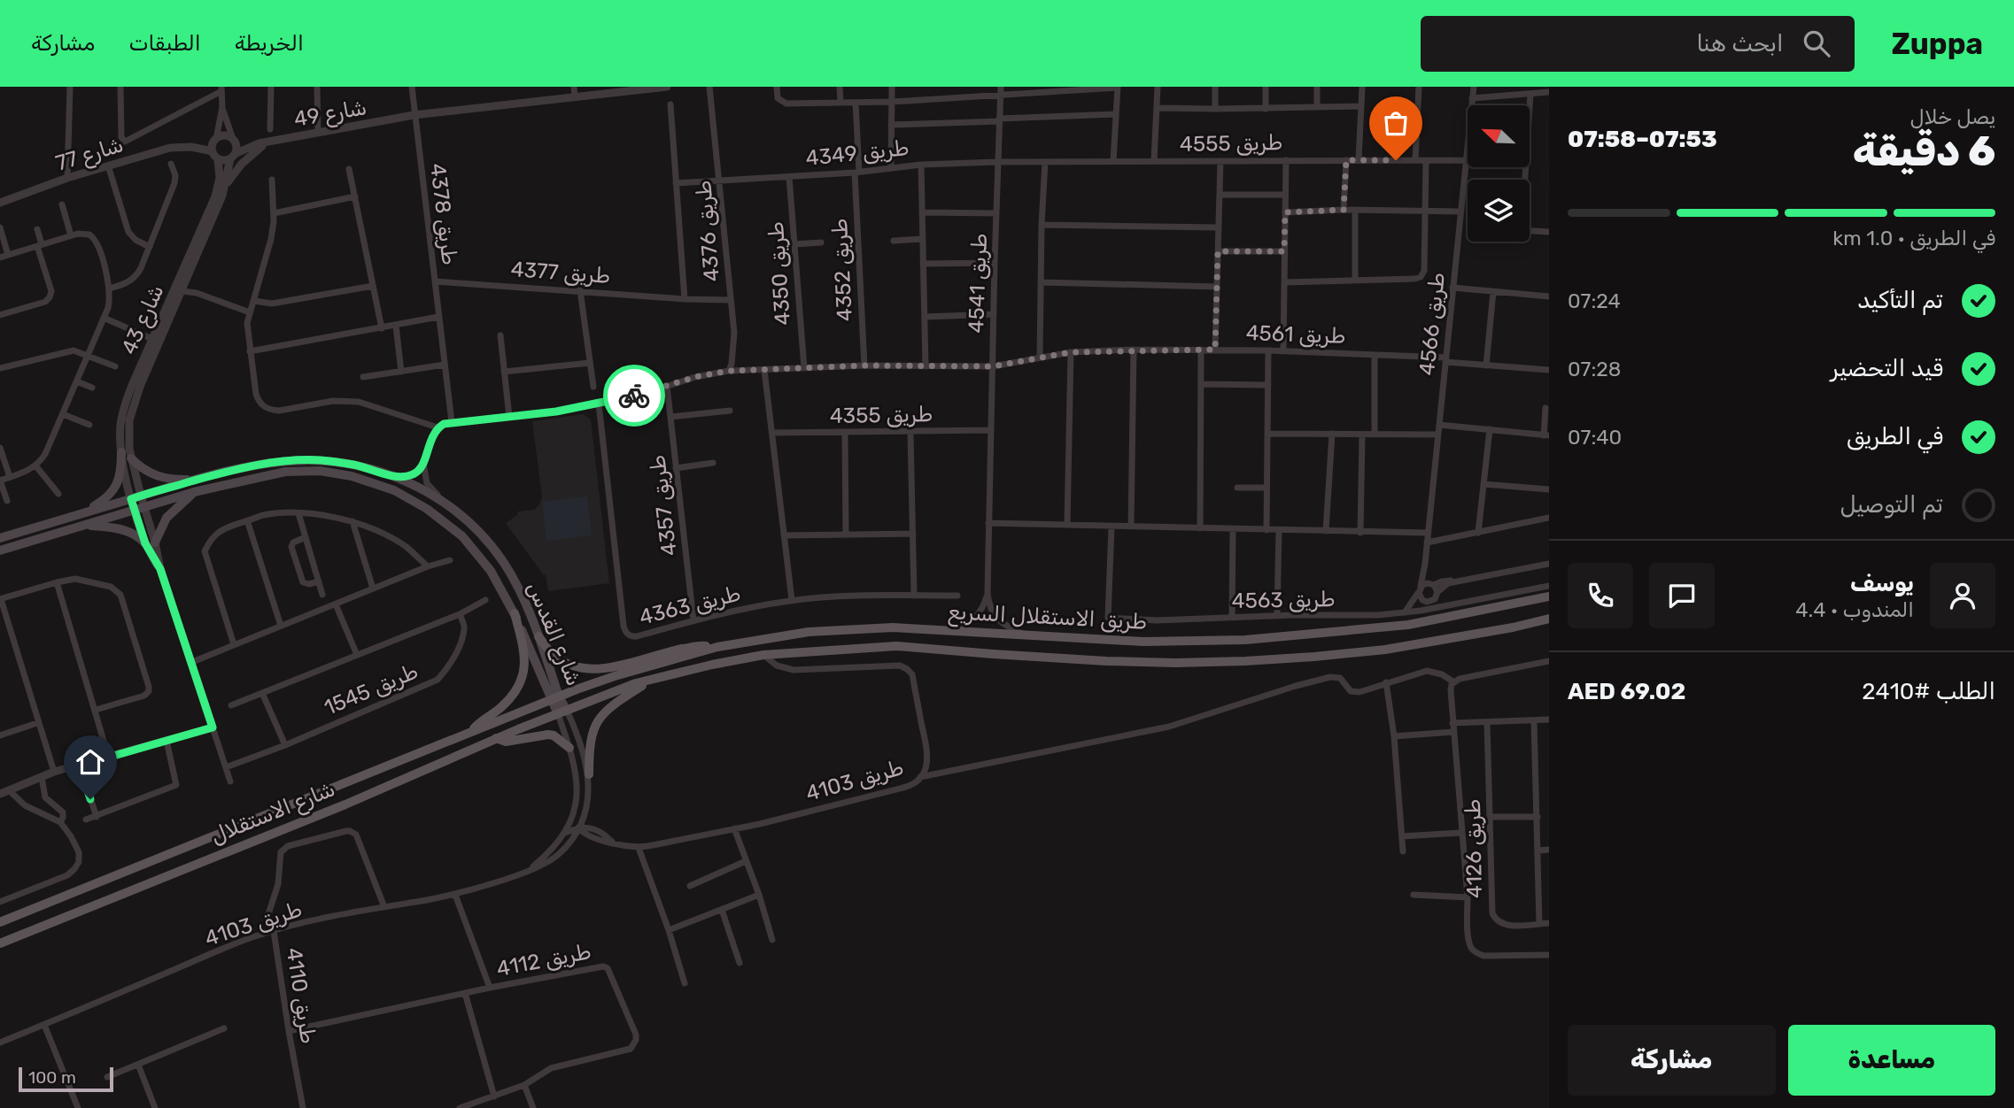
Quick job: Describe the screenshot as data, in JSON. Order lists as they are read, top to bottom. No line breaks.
{"streets":{"main road":["طريق الاستقلال السريع","شارع القدس","شارع الاستقلال"],"street":["شارع 49","طريق 4555","طريق 4349","شارع 77","طريق 4378","طريق 4376","طريق 4352","طريق 4377","طريق 4350","طريق 4541","شارع 43","طريق 4566","طريق 4561","طريق 4355","طريق 4357","طريق 4563","طريق 4363","طريق 1545","طريق 4103","طريق 4126","طريق 4112","طريق 4110"]},"crossings":[["شارع 49","شارع 77"],["شارع 49","طريق 4378"],["شارع 49","شارع 43"],["طريق 4555","طريق 4349"],["طريق 4555","طريق 4541"],["طريق 4555","طريق 4566"],["طريق 4349","طريق 4376"],["طريق 4349","طريق 4352"],["طريق 4349","طريق 4350"],["طريق 4349","طريق 4541"],["شارع 77","شارع 43"],["طريق 4378","طريق 4377"],["طريق 4378","طريق 4561"],["طريق 4376","طريق 4377"],["طريق 4376","طريق 4561"],["طريق 4352","طريق 4561"],["طريق 4350","طريق 4561"],["طريق 4541","طريق 4561"],["طريق 4541","طريق 4355"],["شارع 43","شارع القدس"],["طريق 4566","طريق 4561"],["طريق 4561","طريق 4357"],["طريق 4561","طريق 4363"],["طريق 4357","طريق 4363"],["طريق الاستقلال السريع","شارع القدس"],["طريق الاستقلال السريع","طريق 4103"],["طريق الاستقلال السريع","شارع الاستقلال"],["شارع القدس","طريق 4103"],["شارع القدس","شارع الاستقلال"],["طريق 4103","شارع الاستقلال"],["طريق 4103","طريق 4110"],["طريق 4112","طريق 4110"]],"scale_bar":"100 m","north":"top left","page":{"header":"Zuppa","search":"ابحث هنا","nav":["الخريطة","الطبقات","مشاركة"],"heading":["6 دقيقة","يصل خلال","07:53–07:58"],"panel":["يوسف","المندوب · 4.4","الطلب #2410","AED 69.02"],"bar":"في الطريق · 1.0 km","list":[["تم التأكيد","07:24"],["قيد التحضير","07:28"],["في الطريق","07:40"],"تم التوصيل"],"buttons":["مساعدة","مشاركة"],"scale":"100 m"}}
